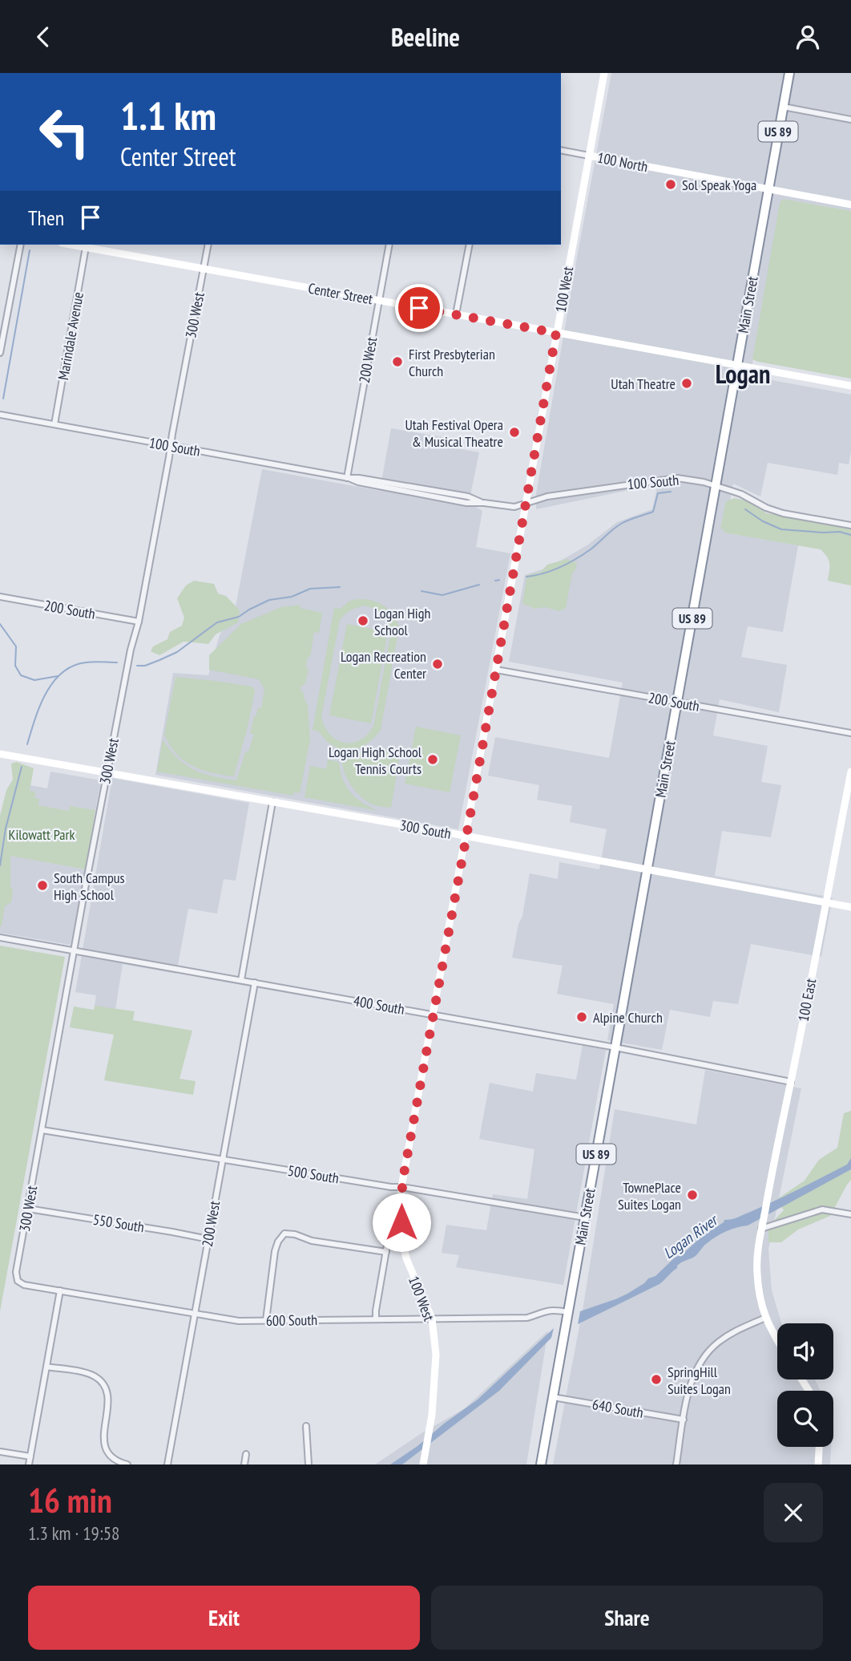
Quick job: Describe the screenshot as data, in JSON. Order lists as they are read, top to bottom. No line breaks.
{"streets":{"highway":["US 89","Main Street"],"street":["100 North","100 West","Center Street","300 West","Marindale Avenue","200 West","100 South","200 South","300 South","100 East","400 South","500 South","550 South","600 South","640 South"]},"crossings":[["100 North","100 West"],["100 North","Main Street"],["100 West","Center Street"],["100 West","100 South"],["100 West","200 South"],["100 West","300 South"],["100 West","400 South"],["100 West","500 South"],["100 West","600 South"],["Center Street","Main Street"],["Center Street","300 West"],["Center Street","Marindale Avenue"],["Center Street","200 West"],["Main Street","100 South"],["Main Street","200 South"],["Main Street","300 South"],["Main Street","400 South"],["Main Street","500 South"],["Main Street","600 South"],["Main Street","640 South"],["300 West","100 South"],["300 West","200 South"],["300 West","300 South"],["300 West","400 South"],["300 West","500 South"],["300 West","550 South"],["300 West","600 South"],["Marindale Avenue","100 South"],["200 West","100 South"],["200 West","400 South"],["200 West","500 South"],["200 West","550 South"],["200 West","600 South"],["300 South","100 East"],["100 East","400 South"]],"districts":["Logan"],"water":["Logan River"],"parks":["Kilowatt Park"],"places":["Sol Speak Yoga","First Presbyterian Church","Utah Theatre","Utah Festival Opera & Musical Theatre","Logan High School","Logan Recreation Center","Logan High School Tennis Courts","South Campus High School","Alpine Church","TownePlace Suites Logan","SpringHill Suites Logan"],"page":{"header":"Beeline","turn":["1.1 km","Center Street"],"then":"Then","heading":["16 min","1.3 km · 19:58"],"buttons":["Exit","Share"]}}
